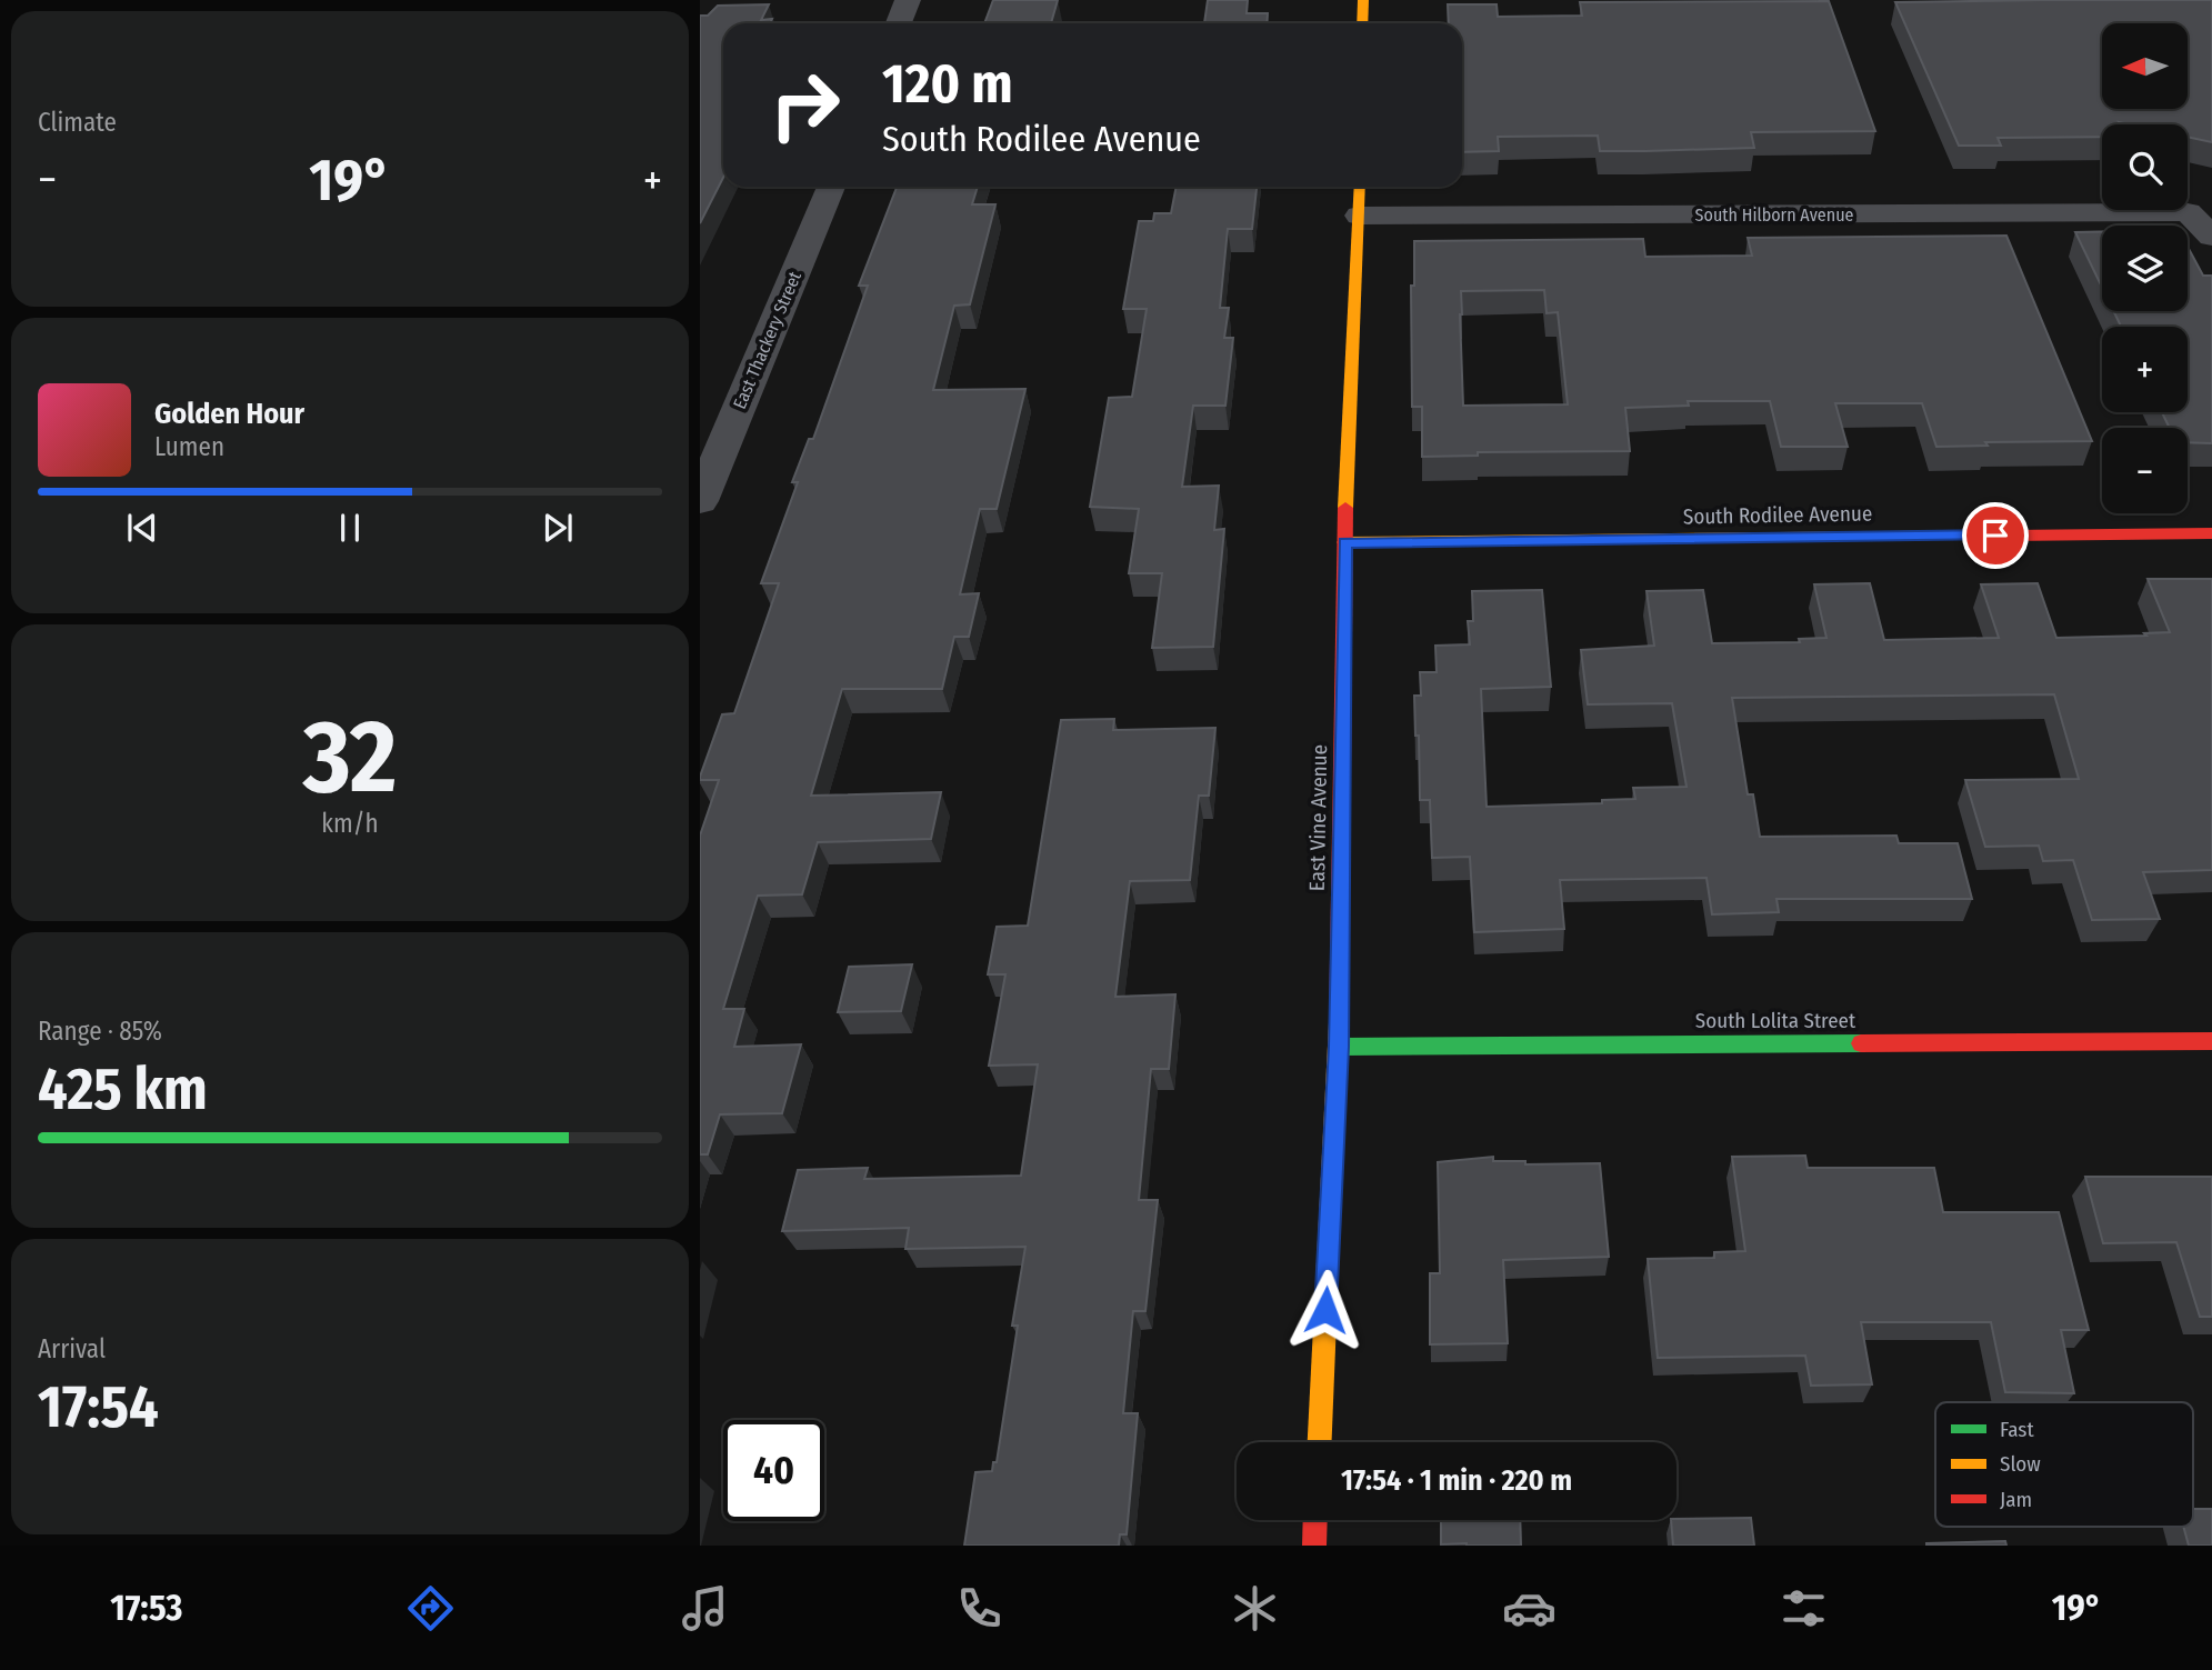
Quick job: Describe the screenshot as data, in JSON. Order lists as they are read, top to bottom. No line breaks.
{"streets":{"street":["South Hilborn Avenue","East Thackery Street","South Rodilee Avenue","East Vine Avenue","South Lolita Street"]},"crossings":[["South Hilborn Avenue","East Vine Avenue"],["South Rodilee Avenue","East Vine Avenue"],["East Vine Avenue","South Lolita Street"]],"legend":["Fast","Slow","Jam"],"north":"left","page":{"tile":["Climate",["32","km/h"],["Range · 85%","425 km"],["Arrival","17:54"]],"map_buttons":["+","−"],"turn":["120 m","South Rodilee Avenue"],"heat":["−","19°","+"],"song":["Golden Hour","Lumen"],"limit":"40","trip":"17:54 · 1 min · 220 m","tabs":["17:53","19°"]}}
